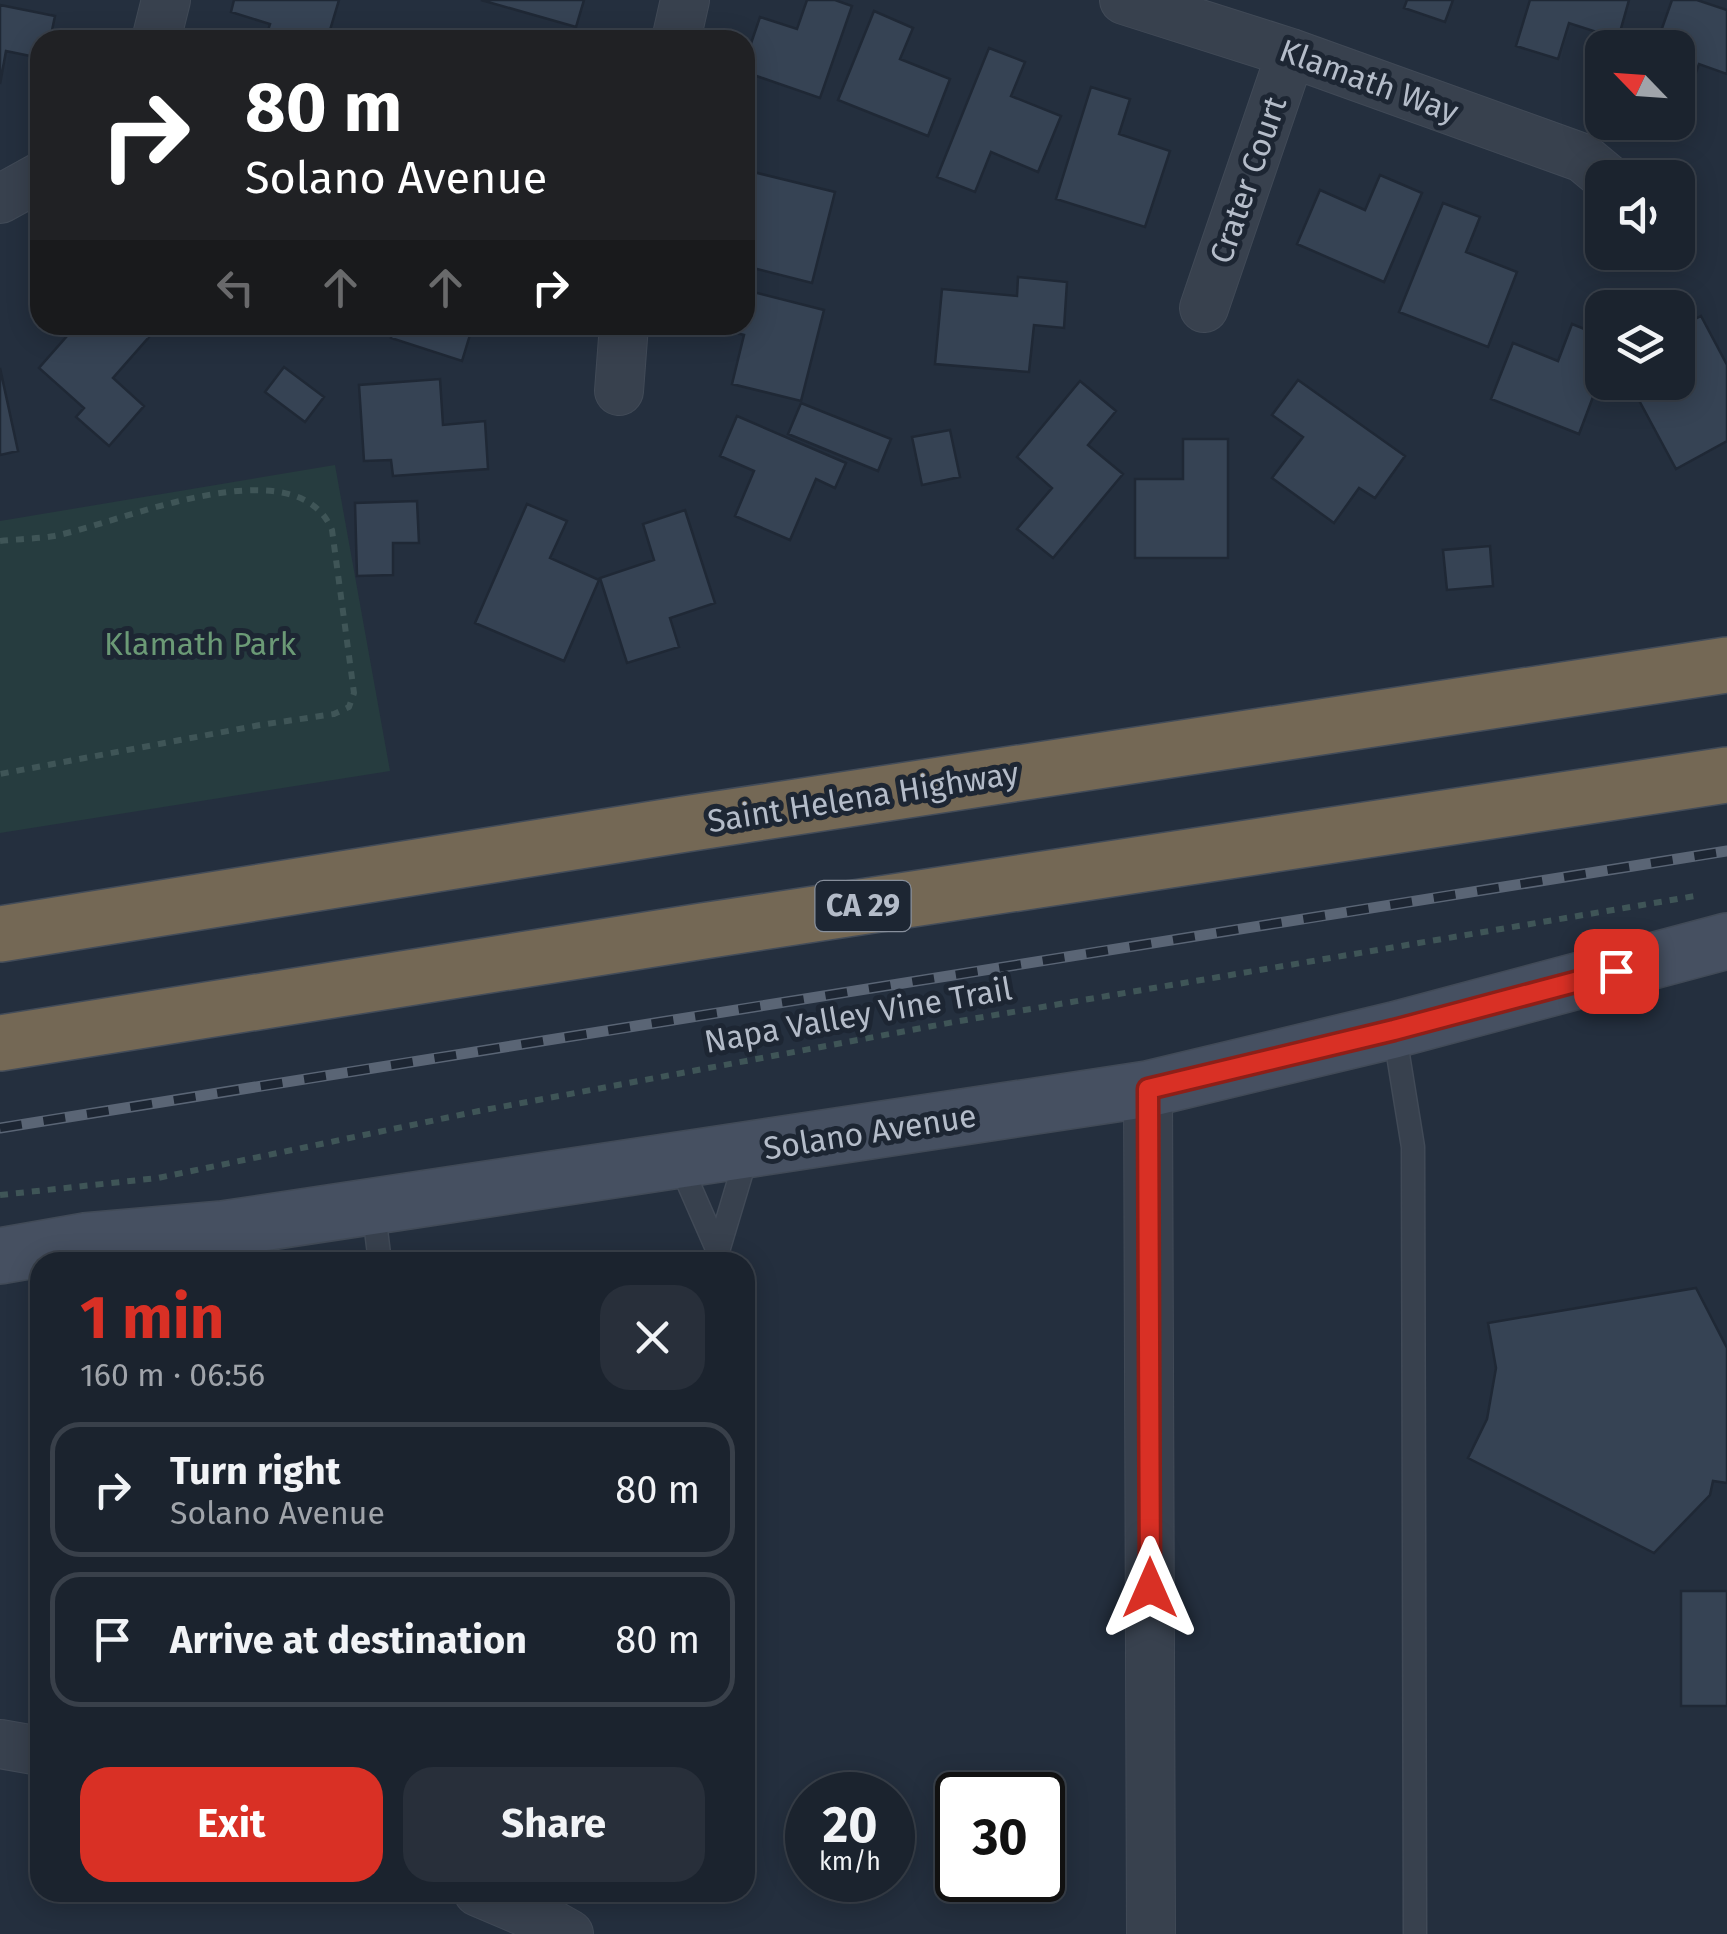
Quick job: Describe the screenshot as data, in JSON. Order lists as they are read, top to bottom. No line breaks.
{"streets":{"highway":["Saint Helena Highway","CA 29"],"street":["Klamath Way","Crater Court","Solano Avenue"],"path":["Napa Valley Vine Trail"]},"crossings":[["Klamath Way","Crater Court"],["Napa Valley Vine Trail","Solano Avenue"]],"parks":["Klamath Park"],"north":"top left","page":{"turn":["80 m","Solano Avenue"],"heading":["1 min","160 m · 06:56"],"list":[{"name":"Turn right","note":"Solano Avenue","value":"80 m"},{"name":"Arrive at destination","value":"80 m"}],"buttons":["Exit","Share"],"speed":"20 km/h","limit":"30"}}
